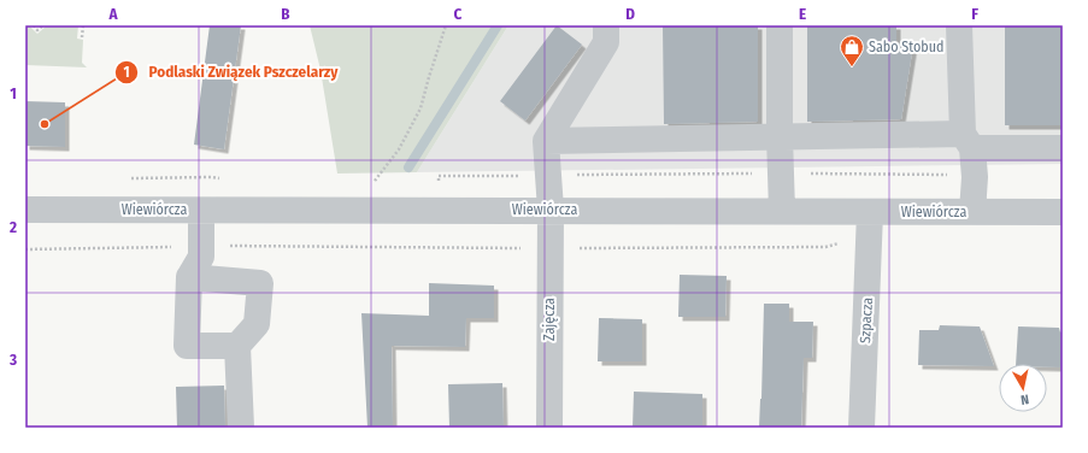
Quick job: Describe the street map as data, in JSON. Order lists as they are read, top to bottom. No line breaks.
{"streets":{"street":["Wiewiórcza","Zajęcza","Szpacza"]},"crossings":[["Wiewiórcza","Zajęcza"],["Wiewiórcza","Szpacza"]],"places":{"shop":["Sabo Stobud"],"other":["Podlaski Związek Pszczelarzy"]},"north":"bottom","grid":{"columns":["A","B","C","D","E","F"],"rows":["1","2","3"]}}
